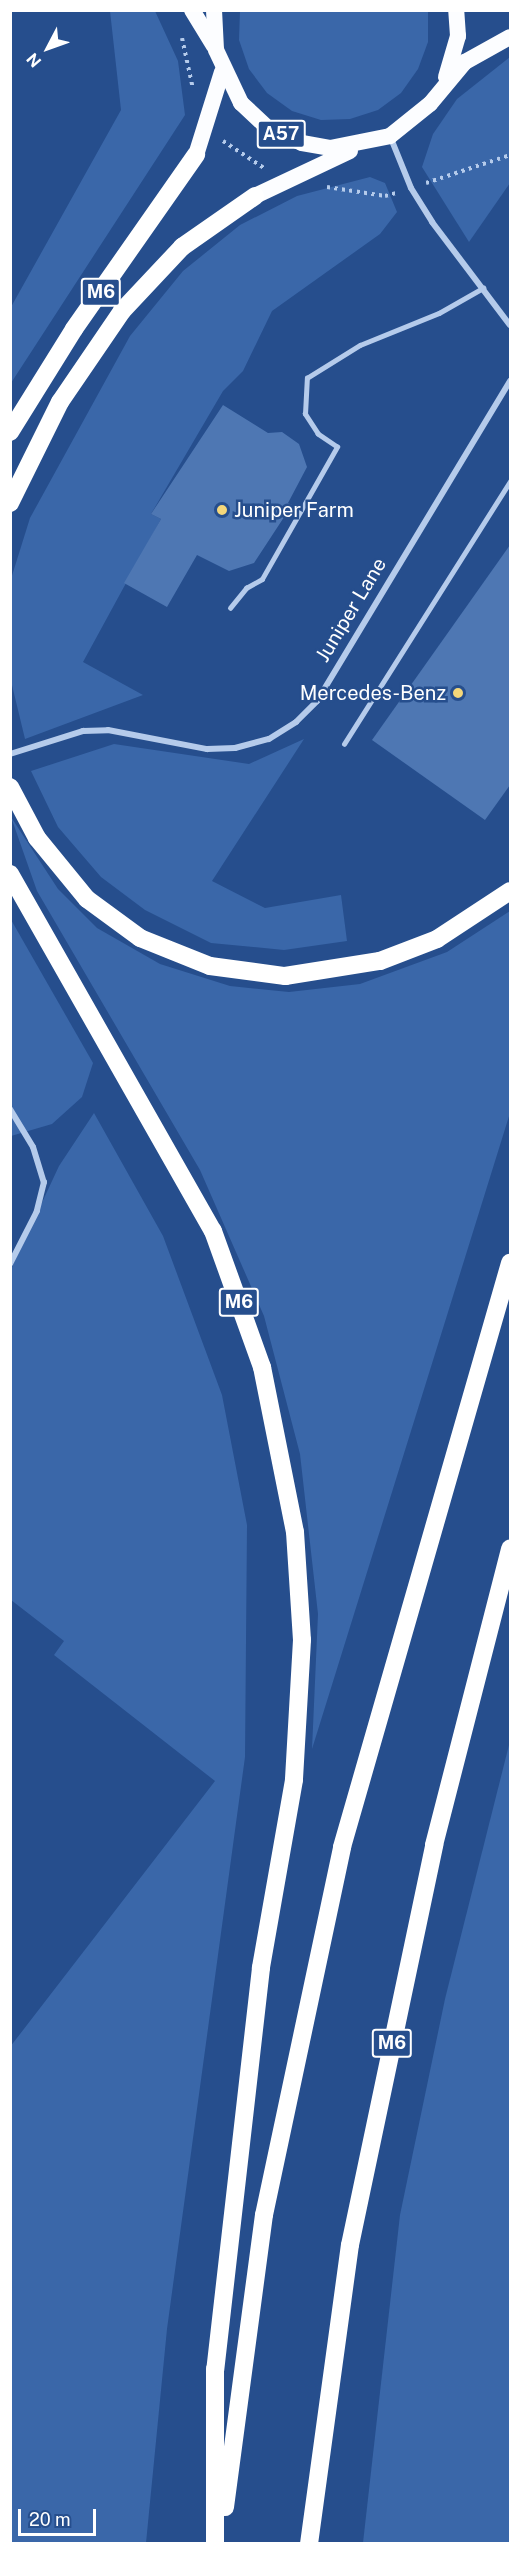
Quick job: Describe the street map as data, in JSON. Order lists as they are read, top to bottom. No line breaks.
{"streets":{"highway":["A57","M6"],"street":["Juniper Lane"]},"places":["Juniper Farm","Mercedes-Benz"],"scale_bar":"20 m","north":"bottom left"}
